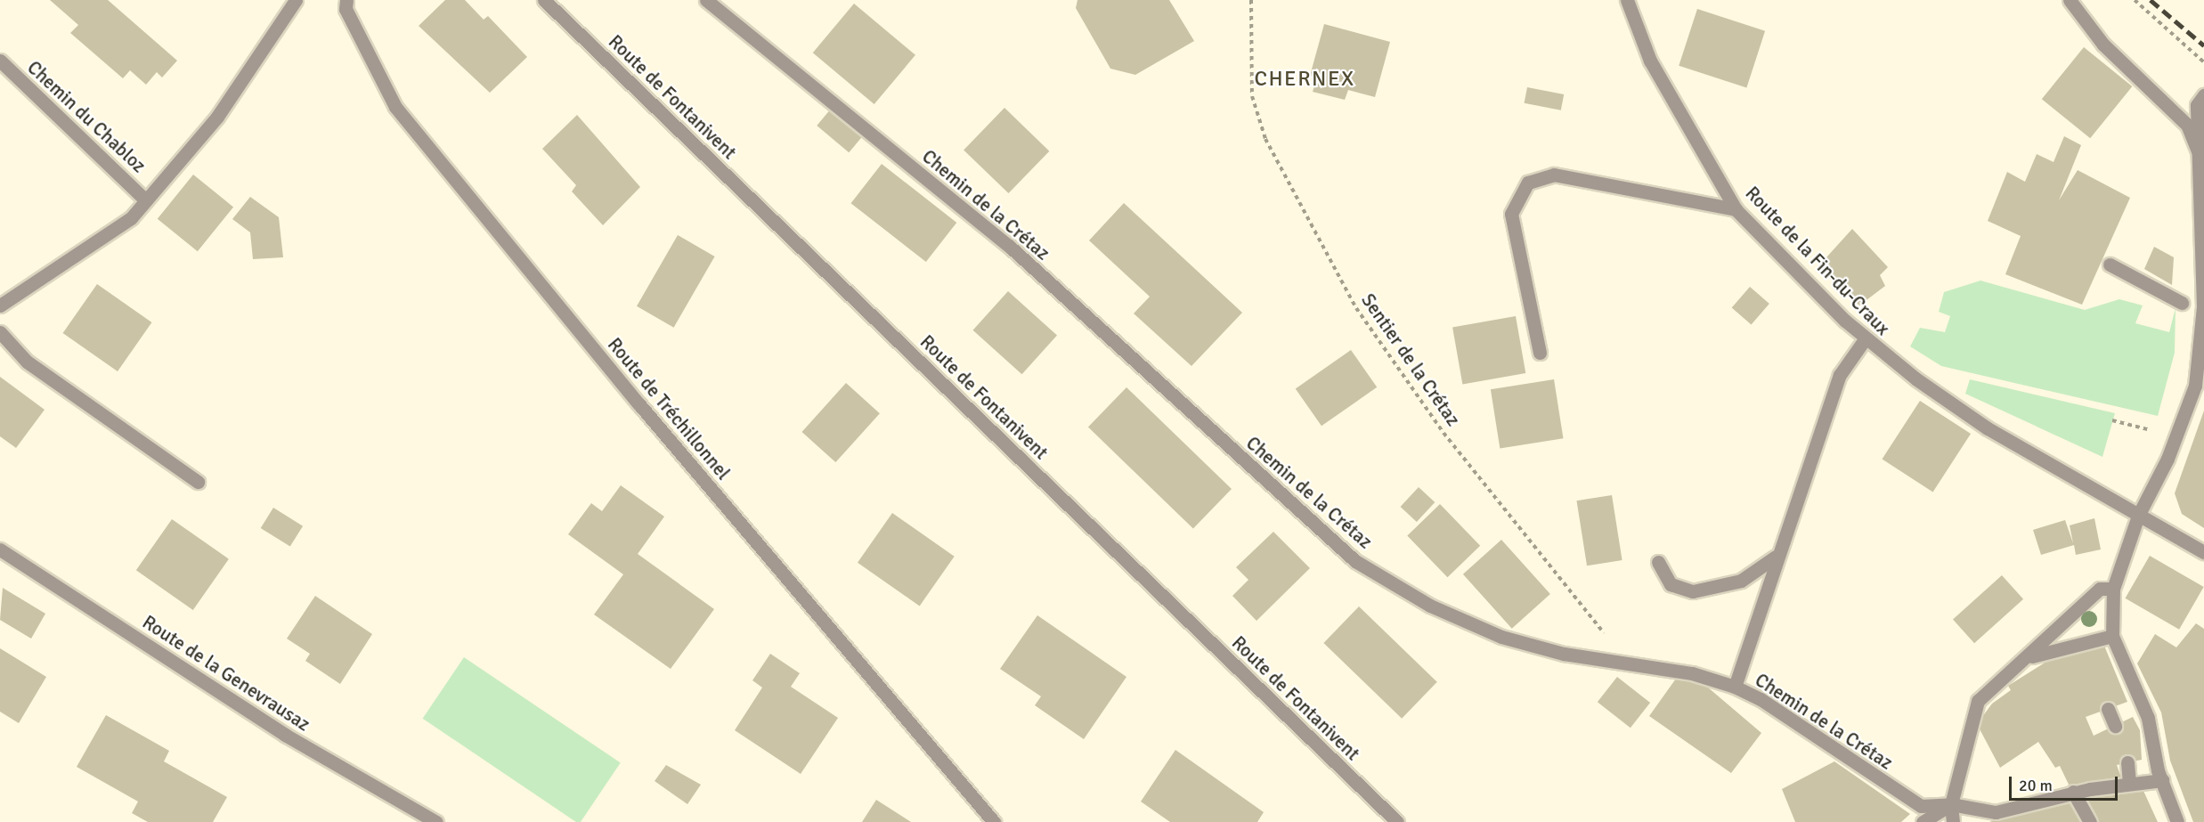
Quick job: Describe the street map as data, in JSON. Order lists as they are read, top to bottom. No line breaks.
{"streets":{"street":["Route de Fontanivent","Chemin du Chabloz","Chemin de la Crétaz","Route de la Fin-du-Craux","Route de Tréchillonnel","Route de la Genevrausaz"],"path":["Sentier de la Crétaz"]},"districts":["CHERNEX"],"scale_bar":"20 m"}
